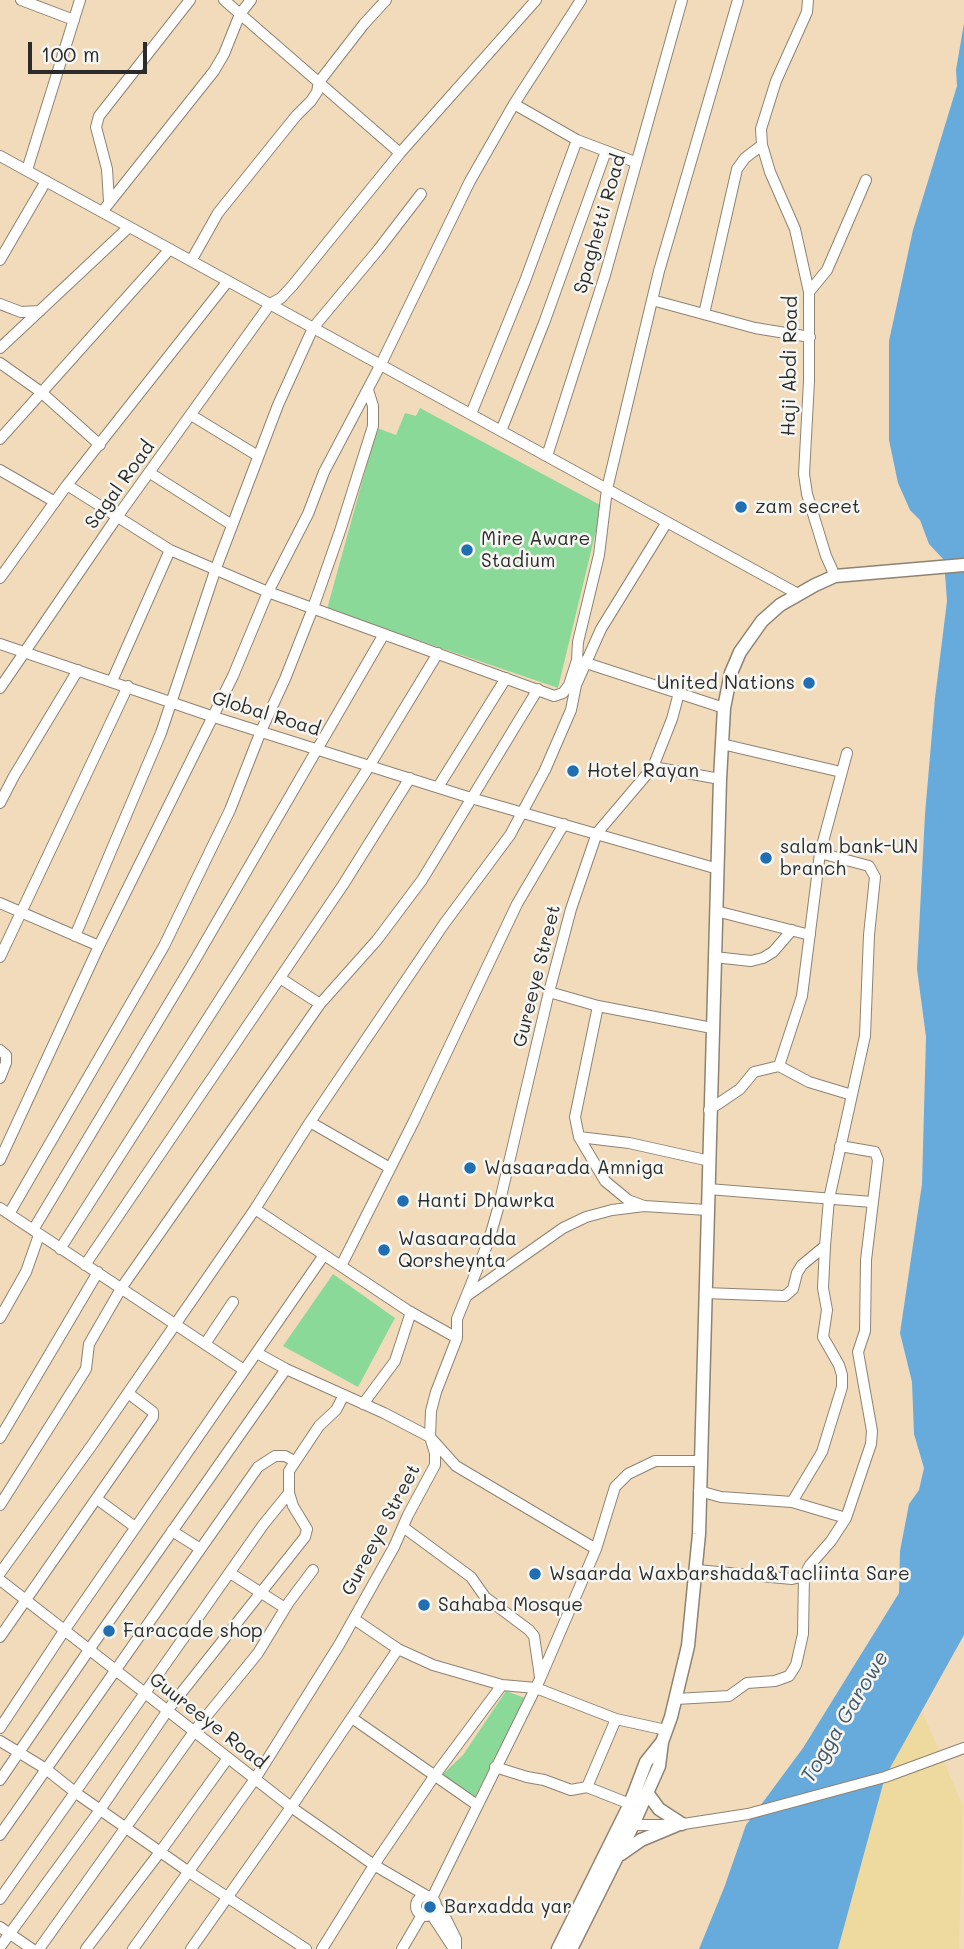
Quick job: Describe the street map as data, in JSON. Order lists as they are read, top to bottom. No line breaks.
{"streets":{"street":["Spaghetti Road","Haji Abdi Road","Sagal Road","Global Road","Gureeye Street","Guureeye Road"]},"crossings":[["Sagal Road","Global Road"],["Global Road","Gureeye Street"],["Gureeye Street","Guureeye Road"]],"water":["Togga Garowe"],"places":["zam secret","Mire Aware Stadium","United Nations","Hotel Rayan","salam bank-UN branch","Wasaarada Amniga","Hanti Dhawrka","Wasaaradda Qorsheynta","Wsaarda Waxbarshada&Tacliinta Sare","Sahaba Mosque","Faracade shop","Barxadda yar"],"scale_bar":"100 m"}
